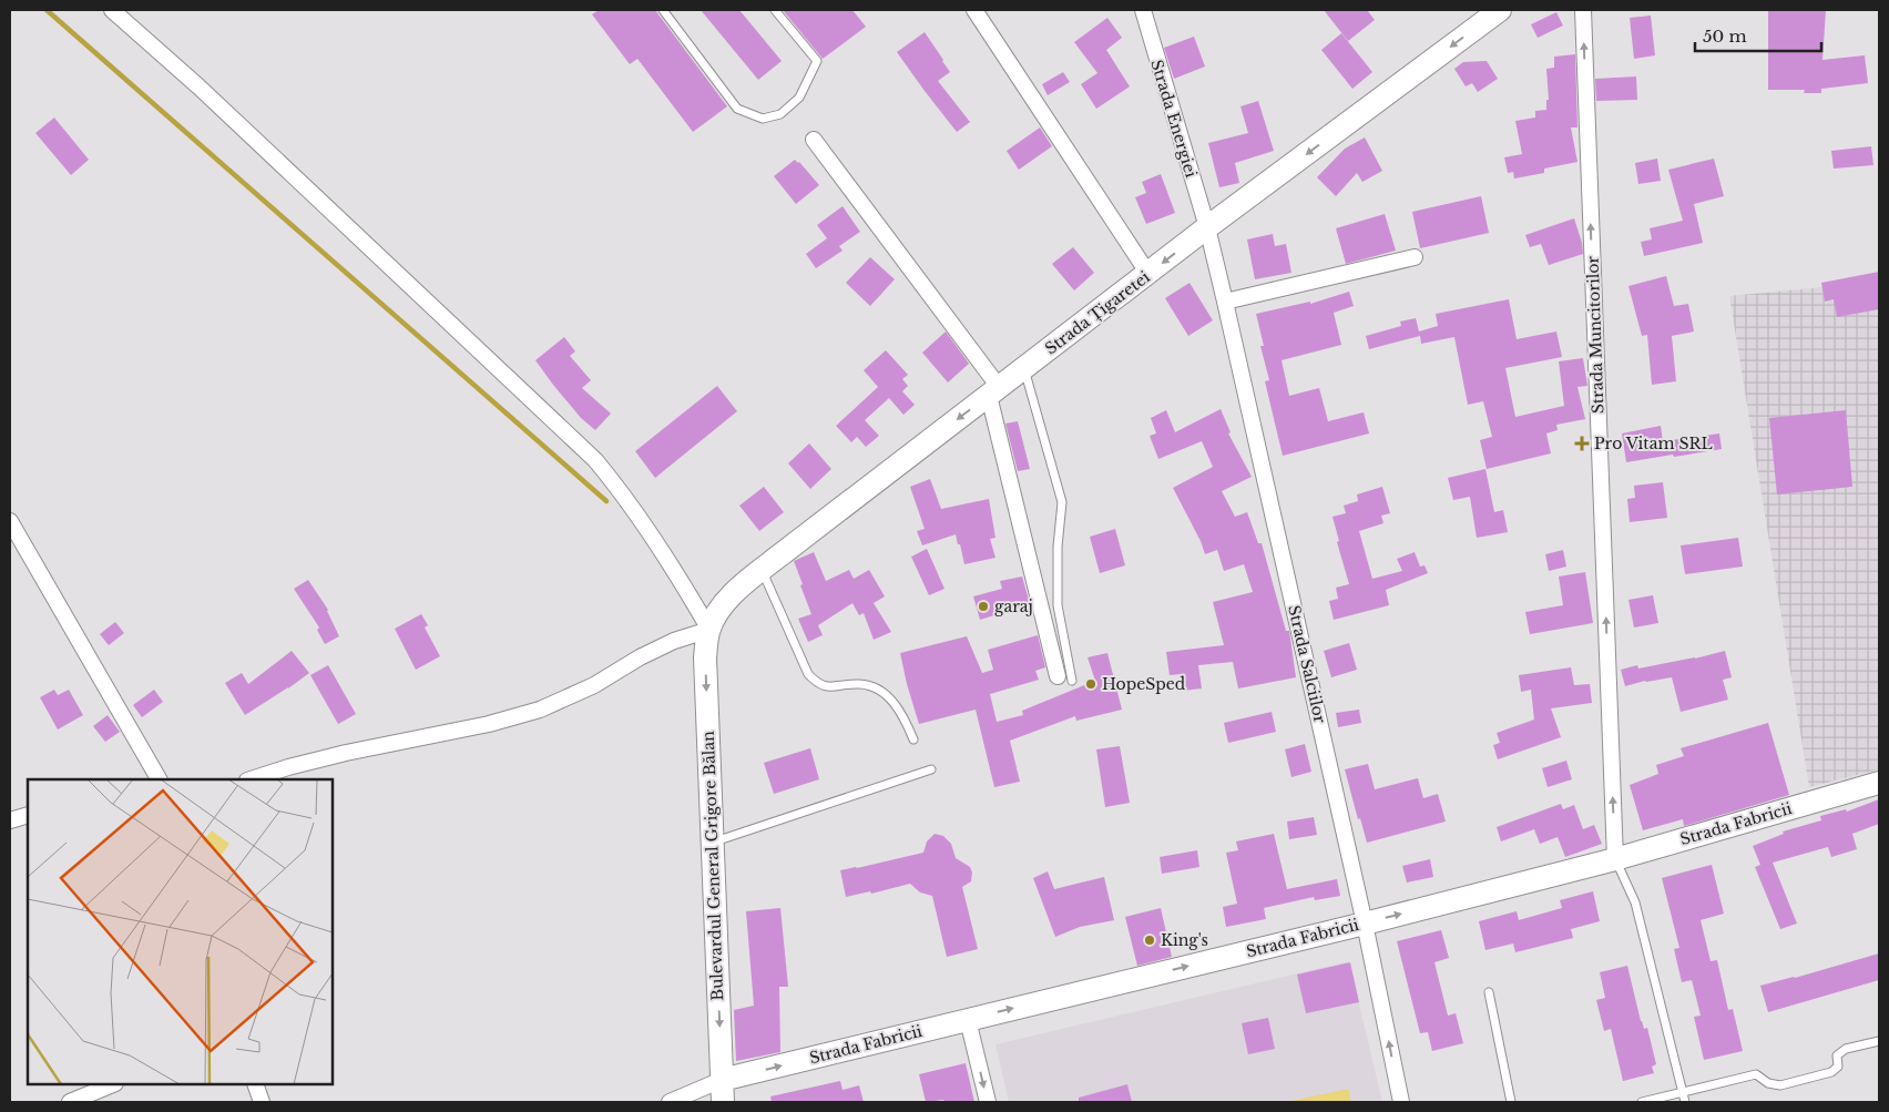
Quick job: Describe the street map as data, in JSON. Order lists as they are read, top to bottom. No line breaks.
{"streets":{"main road":["Strada Țigaretei","Strada Fabricii","Bulevardul General Grigore Bălan"],"street":["Strada Energiei","Strada Muncitorilor","Strada Salciilor"]},"crossings":[["Strada Energiei","Strada Țigaretei"],["Strada Energiei","Strada Salciilor"],["Strada Țigaretei","Strada Salciilor"],["Strada Țigaretei","Bulevardul General Grigore Bălan"],["Strada Muncitorilor","Strada Fabricii"],["Strada Salciilor","Strada Fabricii"],["Strada Fabricii","Bulevardul General Grigore Bălan"]],"one_way":["Strada Țigaretei","Strada Muncitorilor","Strada Fabricii","Bulevardul General Grigore Bălan"],"places":{"health":["Pro Vitam SRL"],"other":["garaj","HopeSped","King's"]},"scale_bar":"50 m"}
